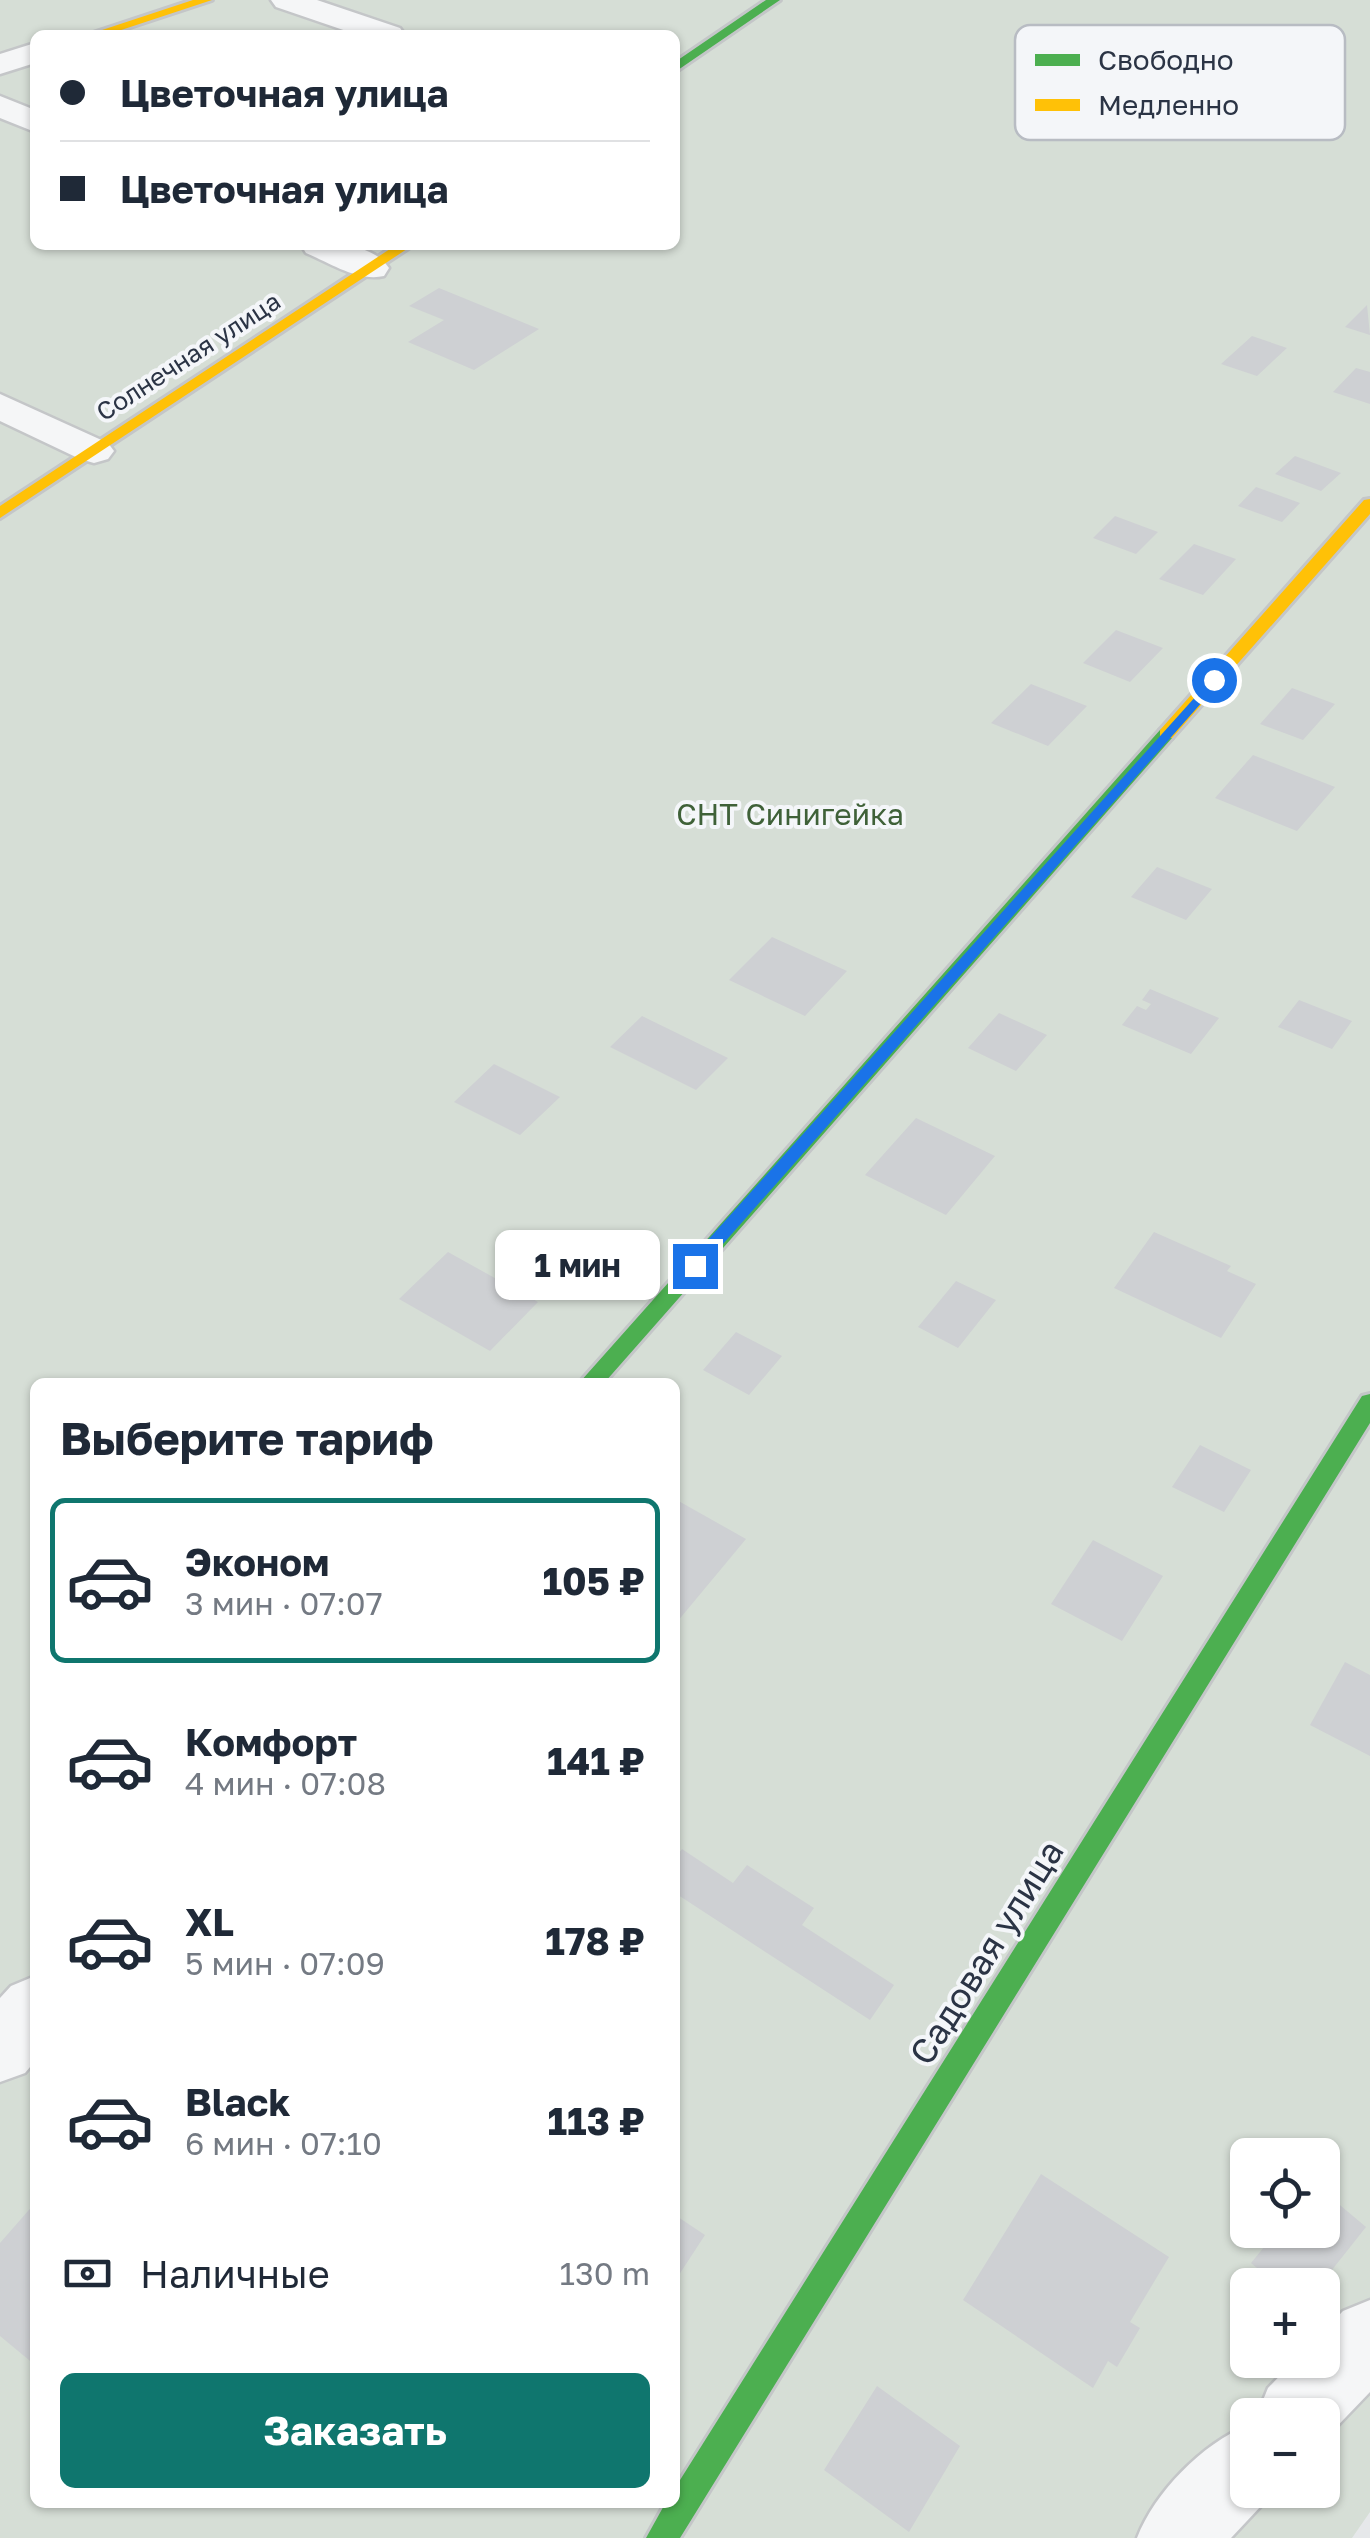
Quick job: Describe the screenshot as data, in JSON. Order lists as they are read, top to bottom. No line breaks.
{"streets":{"street":["Солнечная улица","Садовая улица"]},"parks":["СНТ Синигейка"],"legend":["Свободно","Медленно"],"page":{"banner":["Цветочная улица","Цветочная улица"],"bubble":"1 мин","heading":"Выберите тариф","list":[{"name":"Эконом","note":"3 мин · 07:07","value":"105 ₽"},{"name":"Комфорт","note":"4 мин · 07:08","value":"141 ₽"},{"name":"XL","note":"5 мин · 07:09","value":"178 ₽"},{"name":"Black","note":"6 мин · 07:10","value":"113 ₽"}],"map_buttons":["+","−"],"pay":["Наличные","130 m"],"buttons":"Заказать"}}
